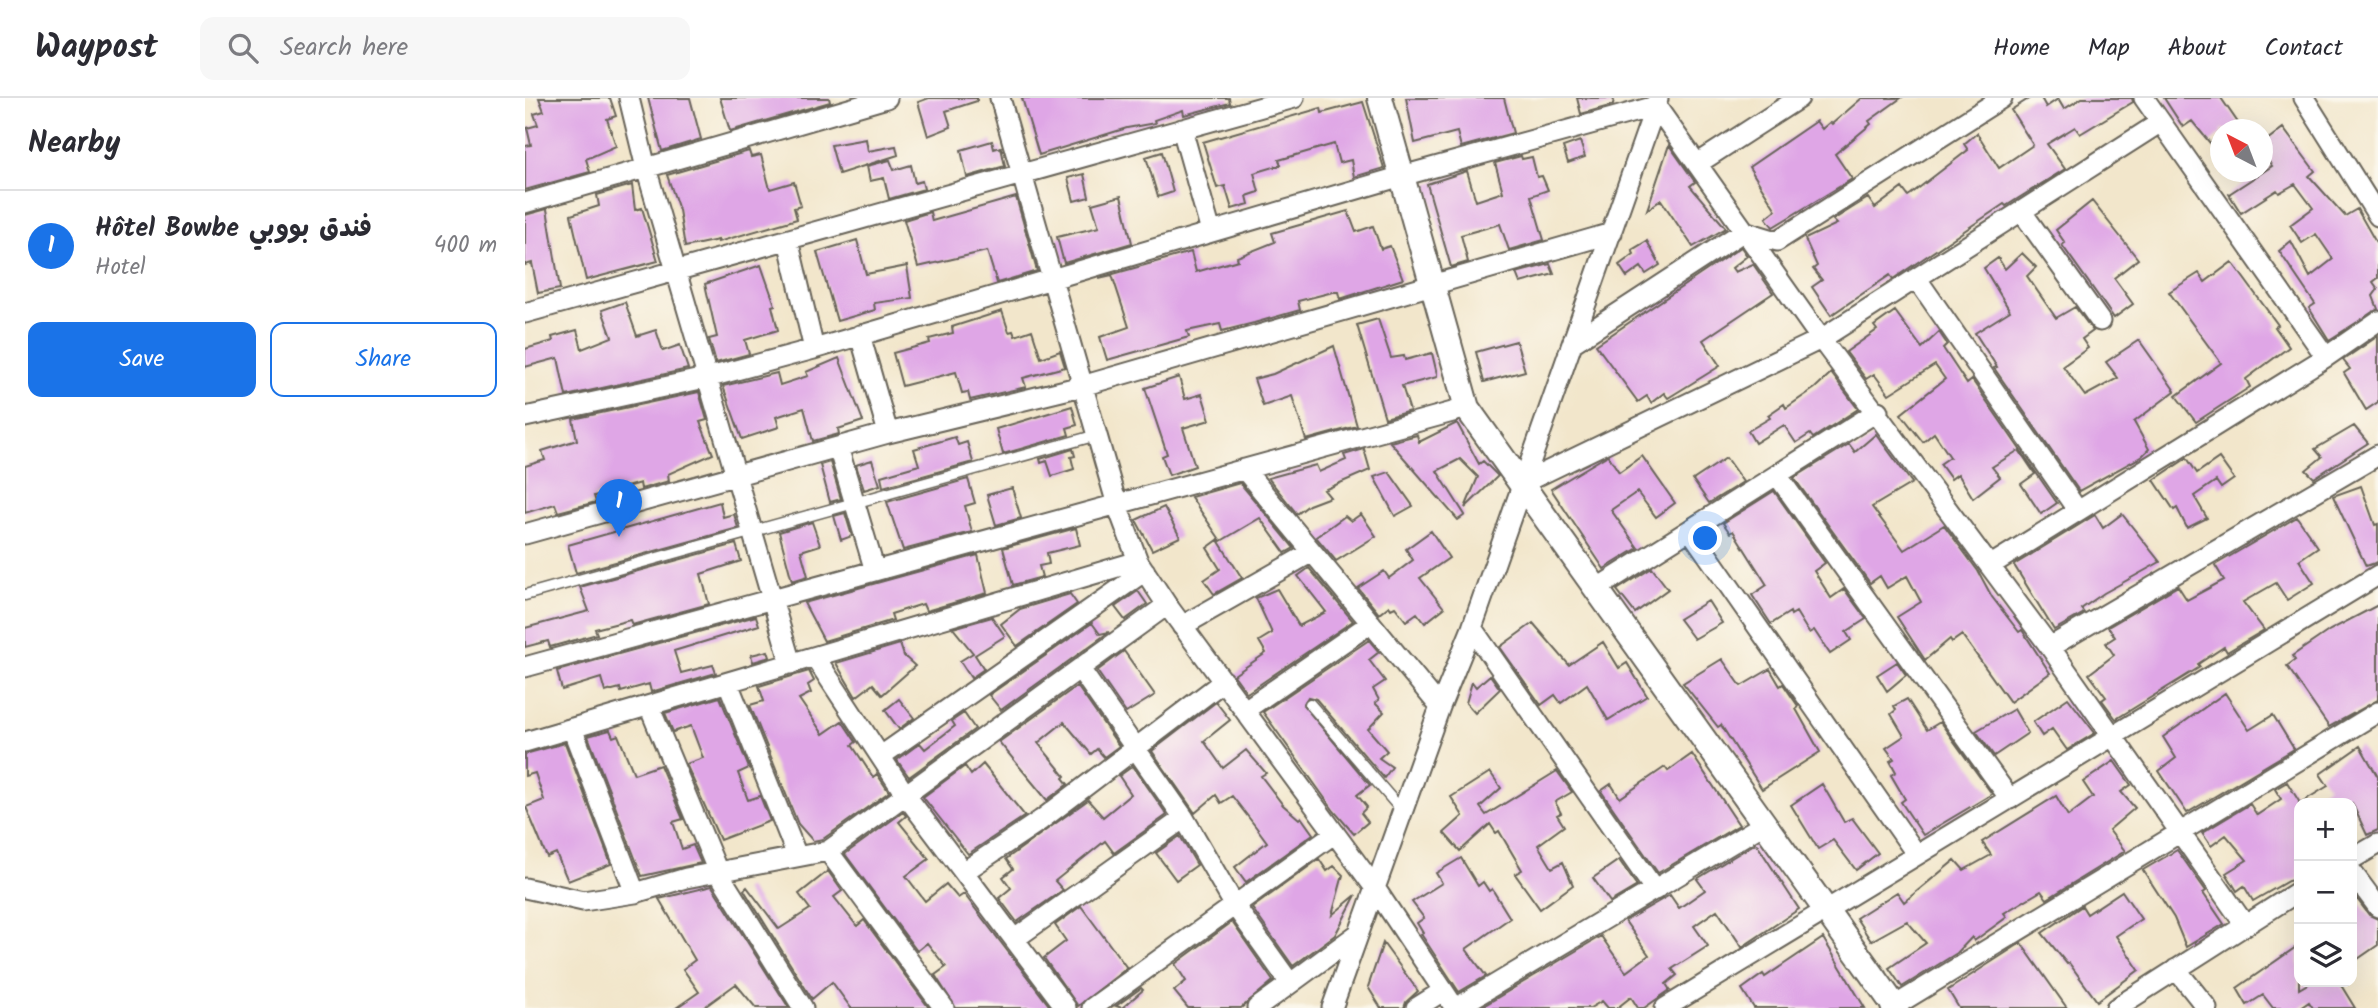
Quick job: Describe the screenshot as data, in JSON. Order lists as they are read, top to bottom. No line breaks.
{"north":"top left","page":{"header":"Waypost","search":"Search here","nav":["Home","Map","About","Contact"],"heading":"Nearby","list":[{"mark":"1","name":"Hôtel Bowbe فندق بووبي","note":"Hotel","value":"400 m"}],"buttons":["Save","Share"],"pins":"1","map_buttons":["+","−"]}}
